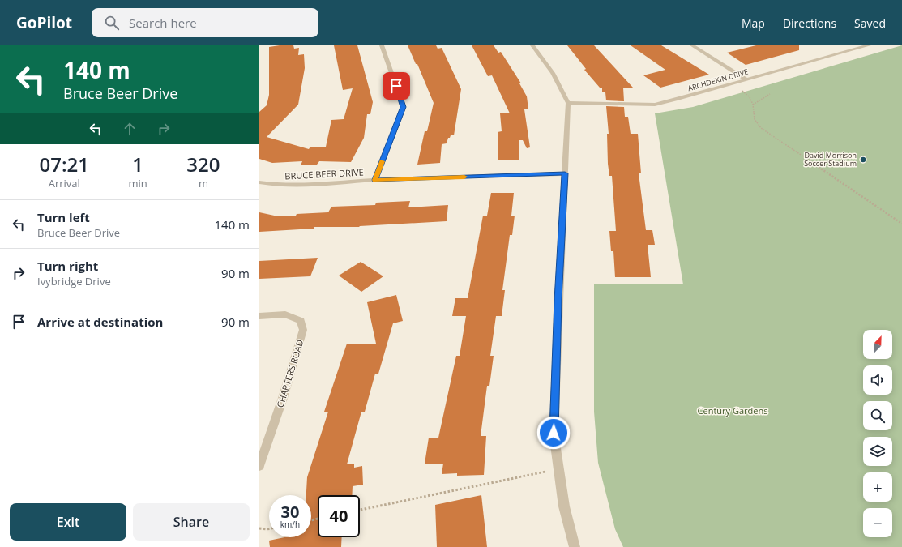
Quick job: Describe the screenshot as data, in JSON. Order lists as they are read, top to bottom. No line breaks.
{"streets":{"street":["ARCHDEKIN DRIVE","BRUCE BEER DRIVE","CHARTERS ROAD"]},"parks":["Century Gardens"],"places":["David Morrison Soccer Stadium"],"north":"top right","page":{"header":"GoPilot","search":"Search here","nav":["Map","Directions","Saved"],"turn":["140 m","Bruce Beer Drive"],"eta":["07:21","Arrival","1","min","320","m"],"list":[{"name":"Turn left","note":"Bruce Beer Drive","value":"140 m"},{"name":"Turn right","note":"Ivybridge Drive","value":"90 m"},{"name":"Arrive at destination","value":"90 m"}],"map_buttons":["+","−"],"speed":"30 km/h","limit":"40","buttons":["Exit","Share"]}}
